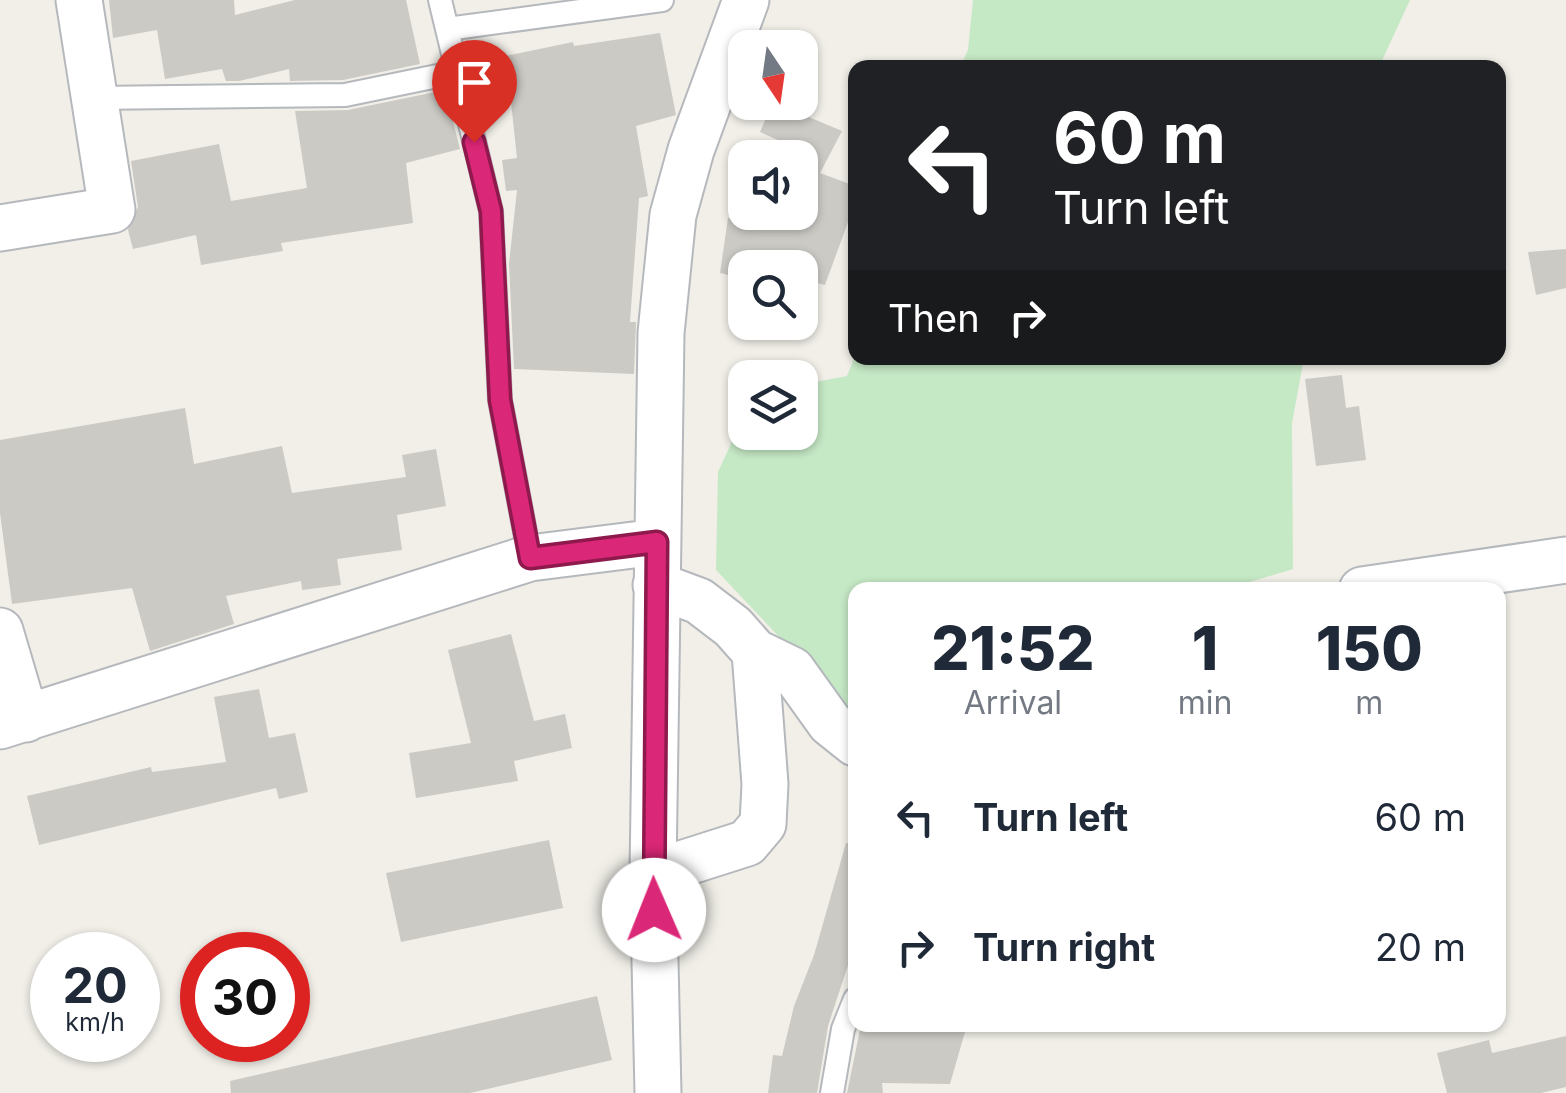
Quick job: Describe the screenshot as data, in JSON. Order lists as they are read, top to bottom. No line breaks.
{"north":"bottom","page":{"turn":["60 m","Turn left"],"then":"Then","eta":["21:52","Arrival","1","min","150","m"],"list":[{"name":"Turn left","value":"60 m"},{"name":"Turn right","value":"20 m"}],"speed":"20 km/h","limit":"30"}}
